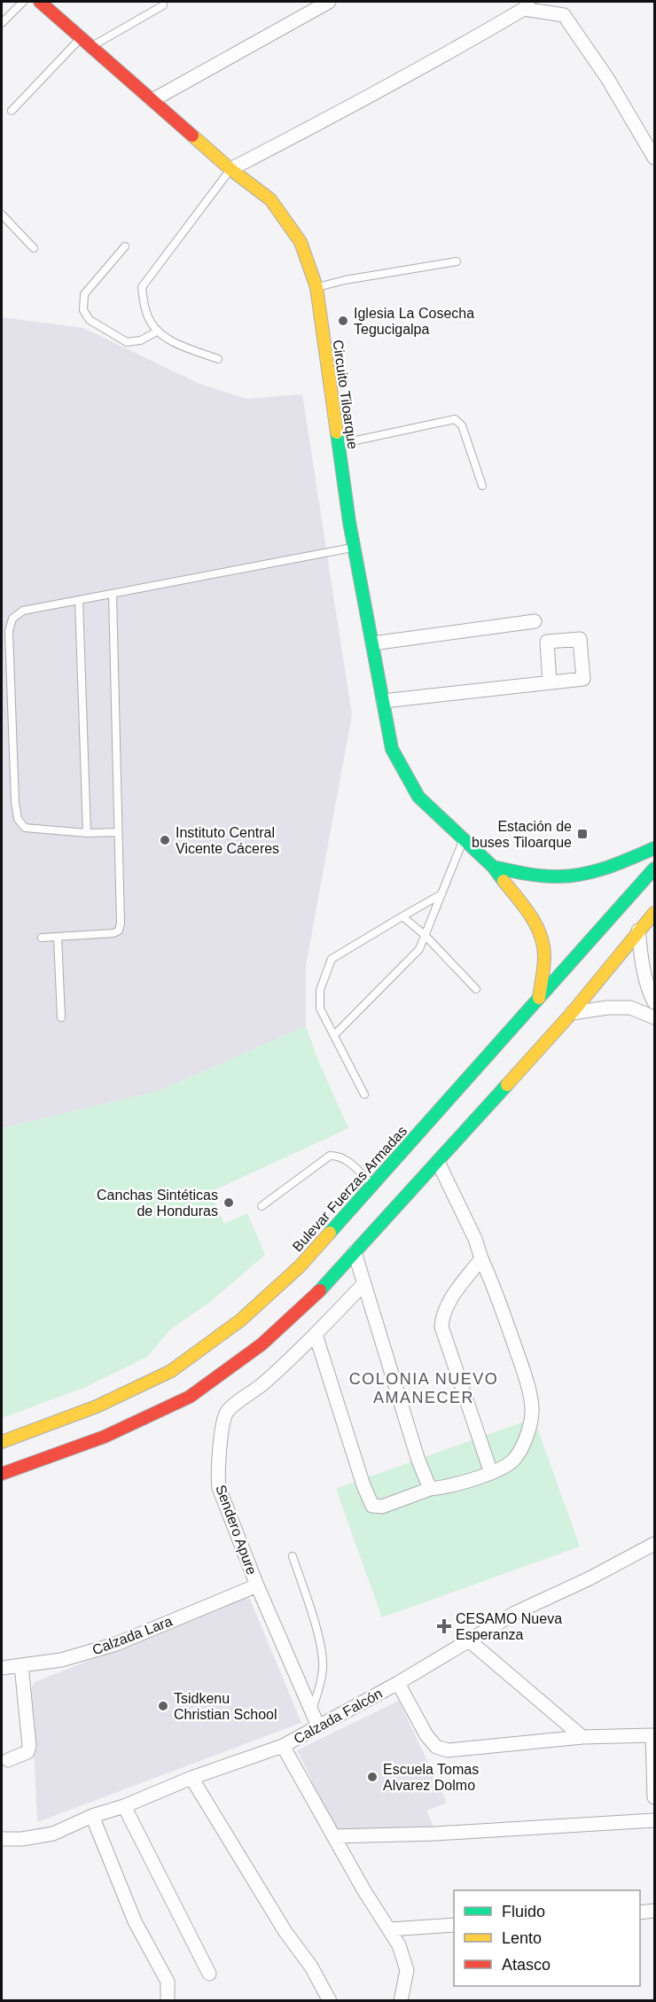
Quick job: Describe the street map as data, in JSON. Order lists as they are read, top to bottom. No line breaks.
{"streets":{"main road":["Circuito Tiloarque","Bulevar Fuerzas Armadas"],"street":["Sendero Apure","Calzada Lara","Calzada Falcón"]},"crossings":[["Circuito Tiloarque","Bulevar Fuerzas Armadas"],["Sendero Apure","Calzada Lara"],["Sendero Apure","Calzada Falcón"]],"districts":["COLONIA NUEVO AMANECER"],"places":{"other":["Iglesia La Cosecha Tegucigalpa","Instituto Central Vicente Cáceres","Canchas Sintéticas de Honduras","Tsidkenu Christian School","Escuela Tomas Alvarez Dolmo"],"transit":["Estación de buses Tiloarque"],"health":["CESAMO Nueva Esperanza"]},"legend":["Fluido","Lento","Atasco"]}
